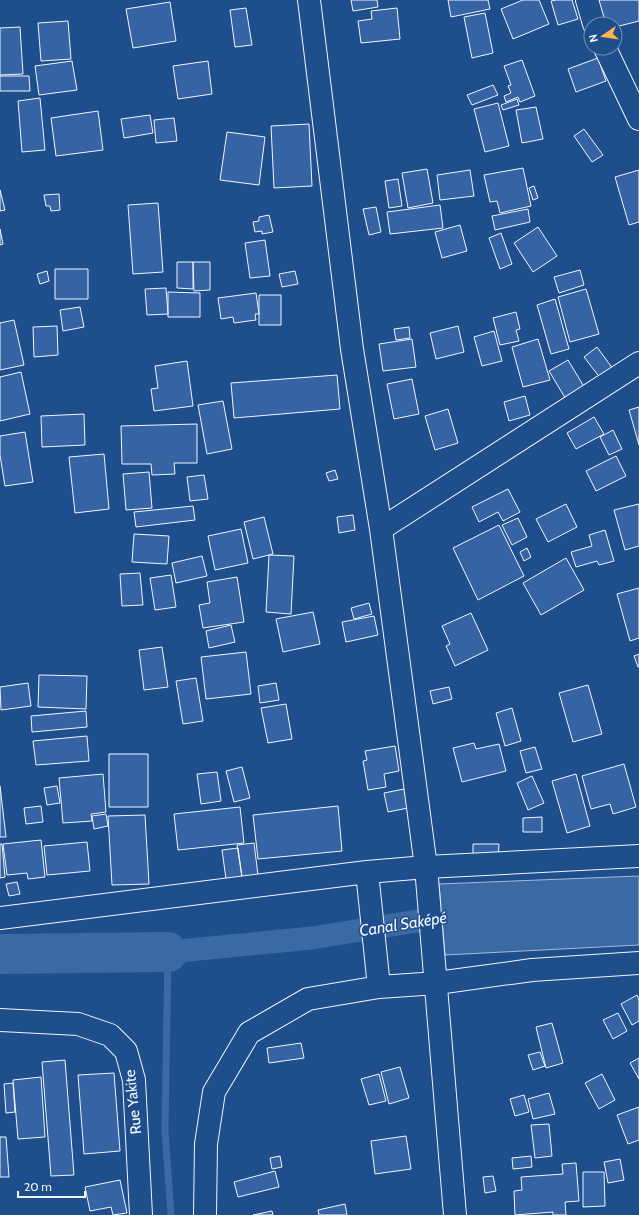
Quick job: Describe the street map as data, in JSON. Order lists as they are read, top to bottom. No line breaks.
{"streets":{"street":["Rue Yakite"]},"water":["Canal Saképé"],"scale_bar":"20 m","north":"left"}
